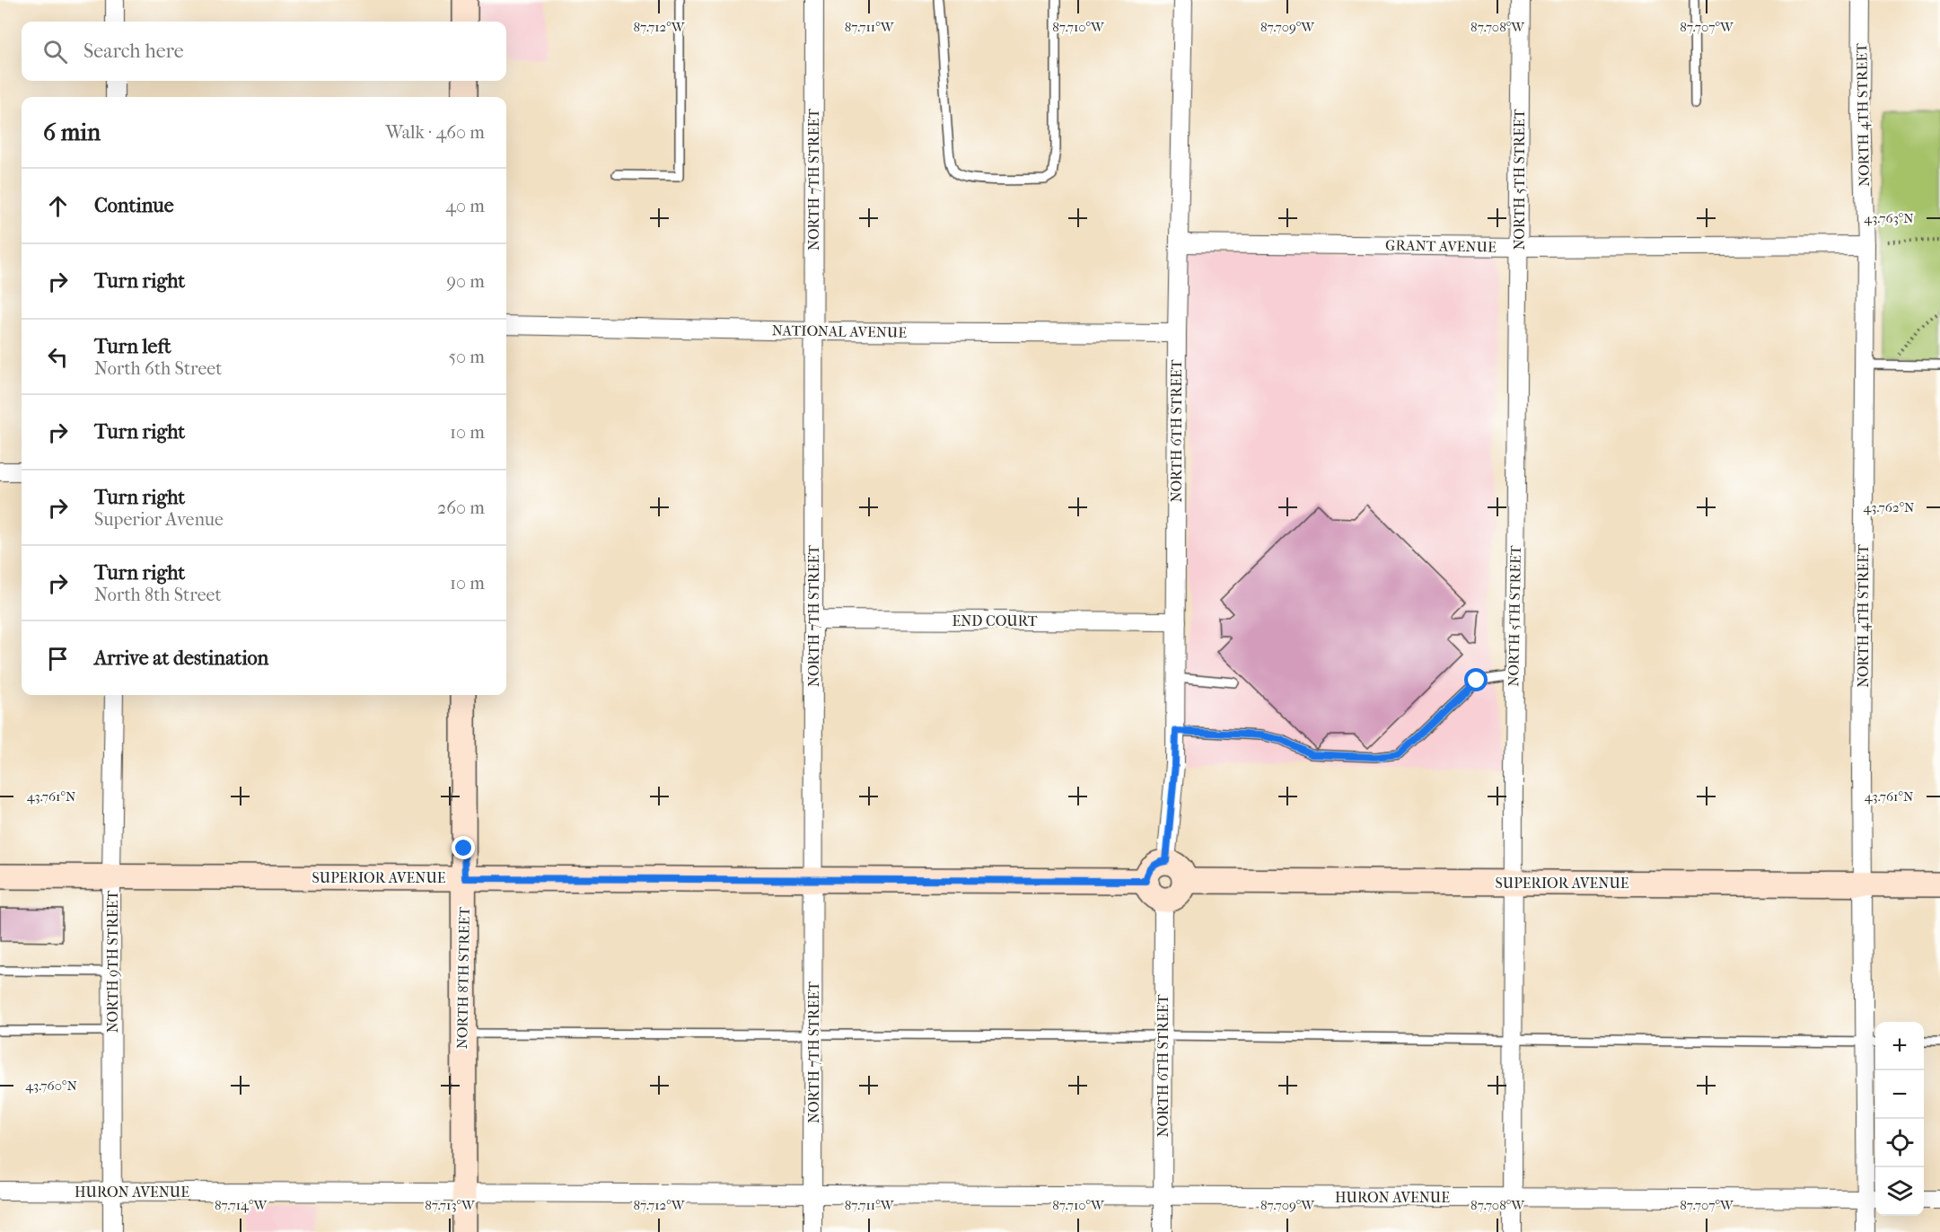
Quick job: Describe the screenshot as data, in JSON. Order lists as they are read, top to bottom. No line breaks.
{"streets":{"street":["NORTH 4TH STREET","NORTH 7TH STREET","NORTH 5TH STREET","GRANT AVENUE","NATIONAL AVENUE","NORTH 6TH STREET","END COURT","SUPERIOR AVENUE","NORTH 9TH STREET","NORTH 8TH STREET","HURON AVENUE"]},"crossings":[["NORTH 4TH STREET","GRANT AVENUE"],["NORTH 4TH STREET","SUPERIOR AVENUE"],["NORTH 4TH STREET","HURON AVENUE"],["NORTH 7TH STREET","NATIONAL AVENUE"],["NORTH 7TH STREET","END COURT"],["NORTH 7TH STREET","SUPERIOR AVENUE"],["NORTH 7TH STREET","HURON AVENUE"],["NORTH 5TH STREET","GRANT AVENUE"],["NORTH 5TH STREET","SUPERIOR AVENUE"],["NORTH 5TH STREET","HURON AVENUE"],["GRANT AVENUE","NORTH 6TH STREET"],["NATIONAL AVENUE","NORTH 6TH STREET"],["NORTH 6TH STREET","END COURT"],["NORTH 6TH STREET","SUPERIOR AVENUE"],["NORTH 6TH STREET","HURON AVENUE"],["SUPERIOR AVENUE","NORTH 9TH STREET"],["SUPERIOR AVENUE","NORTH 8TH STREET"],["NORTH 9TH STREET","HURON AVENUE"],["NORTH 8TH STREET","HURON AVENUE"]],"page":{"search":"Search here","heading":["6 min","Walk · 460 m"],"list":[["Continue","40 m"],["Turn right","90 m"],["Turn left","North 6th Street","50 m"],["Turn right","10 m"],["Turn right","Superior Avenue","260 m"],["Turn right","North 8th Street","10 m"],"Arrive at destination"],"map_buttons":["+","−"]},"coordinates":["87.712°W","87.711°W","87.710°W","87.709°W","87.708°W","87.707°W","43.763°N","43.762°N","43.761°N","43.760°N","87.714°W","87.713°W"]}
